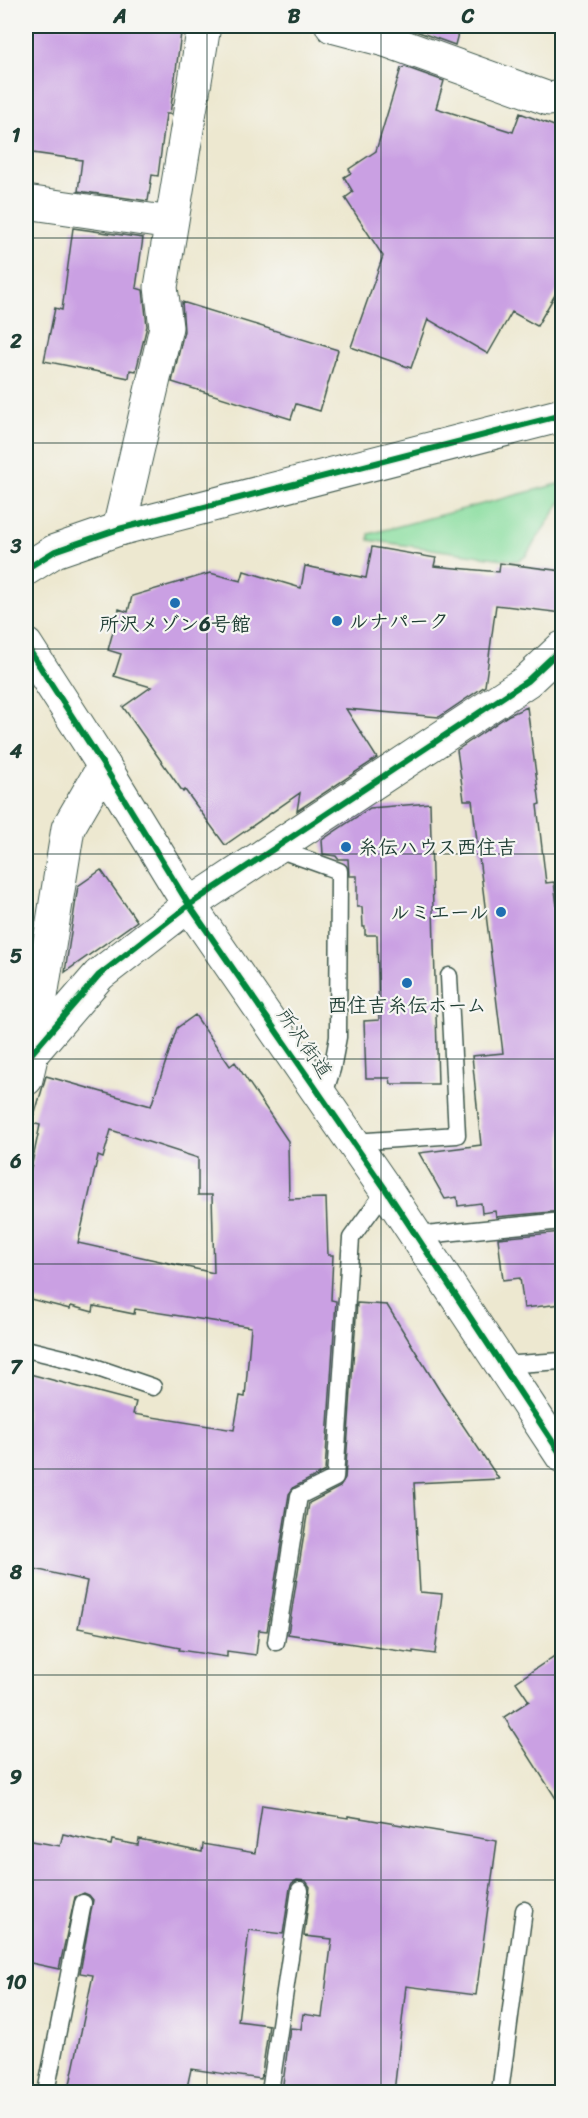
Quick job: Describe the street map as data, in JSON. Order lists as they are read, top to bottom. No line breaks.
{"streets":{"street":["所沢街道"]},"places":["所沢メゾン6号館","ルナパーク","糸伝ハウス西住吉","ルミエール","西住吉糸伝ホーム"],"grid":{"columns":["A","B","C"],"rows":["1","2","3","4","5","6","7","8","9","10"]}}
